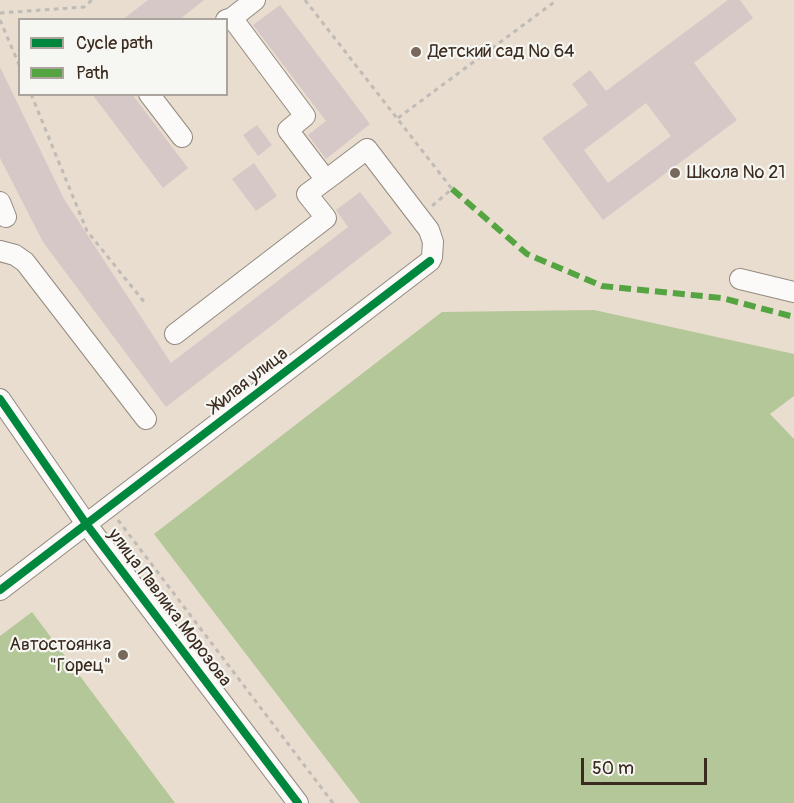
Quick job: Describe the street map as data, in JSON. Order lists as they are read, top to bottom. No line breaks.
{"streets":{"street":["Жилая улица","улица Павлика Морозова"]},"crossings":[["Жилая улица","улица Павлика Морозова"]],"places":["Детский сад № 64","Школа № 21","Автостоянка \"Горец\""],"legend":["Cycle path","Path"],"scale_bar":"50 m"}
